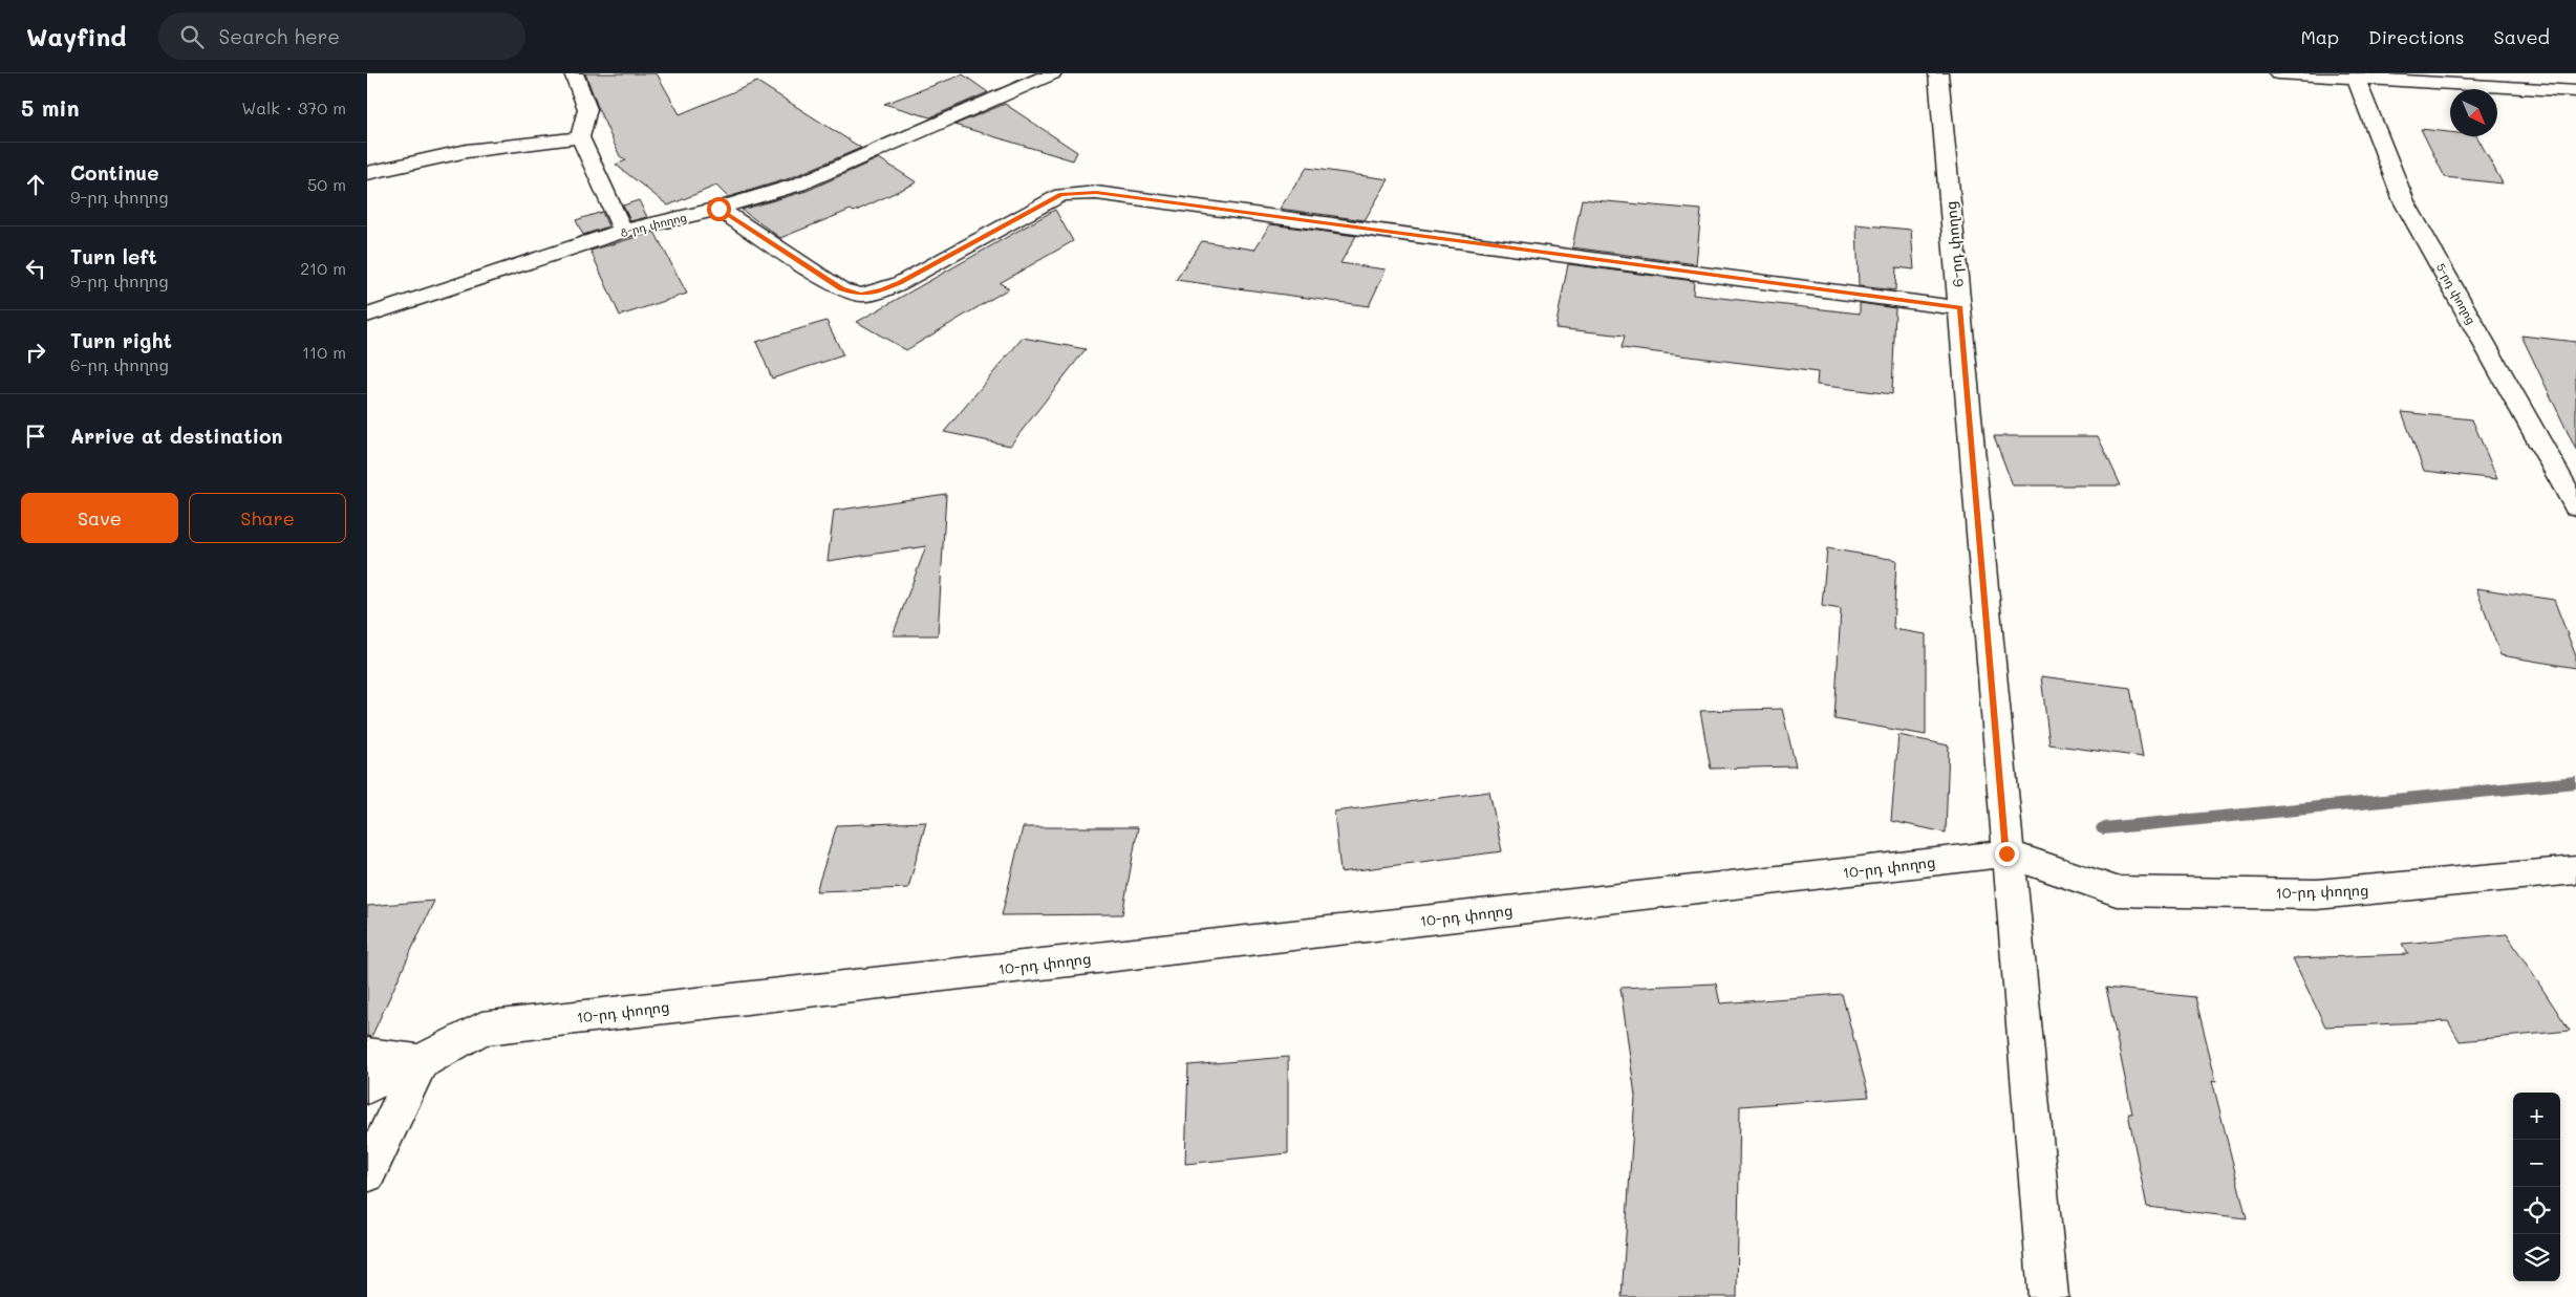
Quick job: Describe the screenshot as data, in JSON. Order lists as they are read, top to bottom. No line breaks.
{"streets":{"street":["8-րդ փողոց","6-րդ փողոց","5-րդ փողոց","10-րդ փողոց"]},"crossings":[["6-րդ փողոց","10-րդ փողոց"]],"north":"bottom right","page":{"header":"Wayfind","search":"Search here","nav":["Map","Directions","Saved"],"heading":["5 min","Walk · 370 m"],"list":[["Continue","9-րդ փողոց","50 m"],["Turn left","9-րդ փողոց","210 m"],["Turn right","6-րդ փողոց","110 m"],"Arrive at destination"],"buttons":["Save","Share"],"map_buttons":["+","−"]}}
